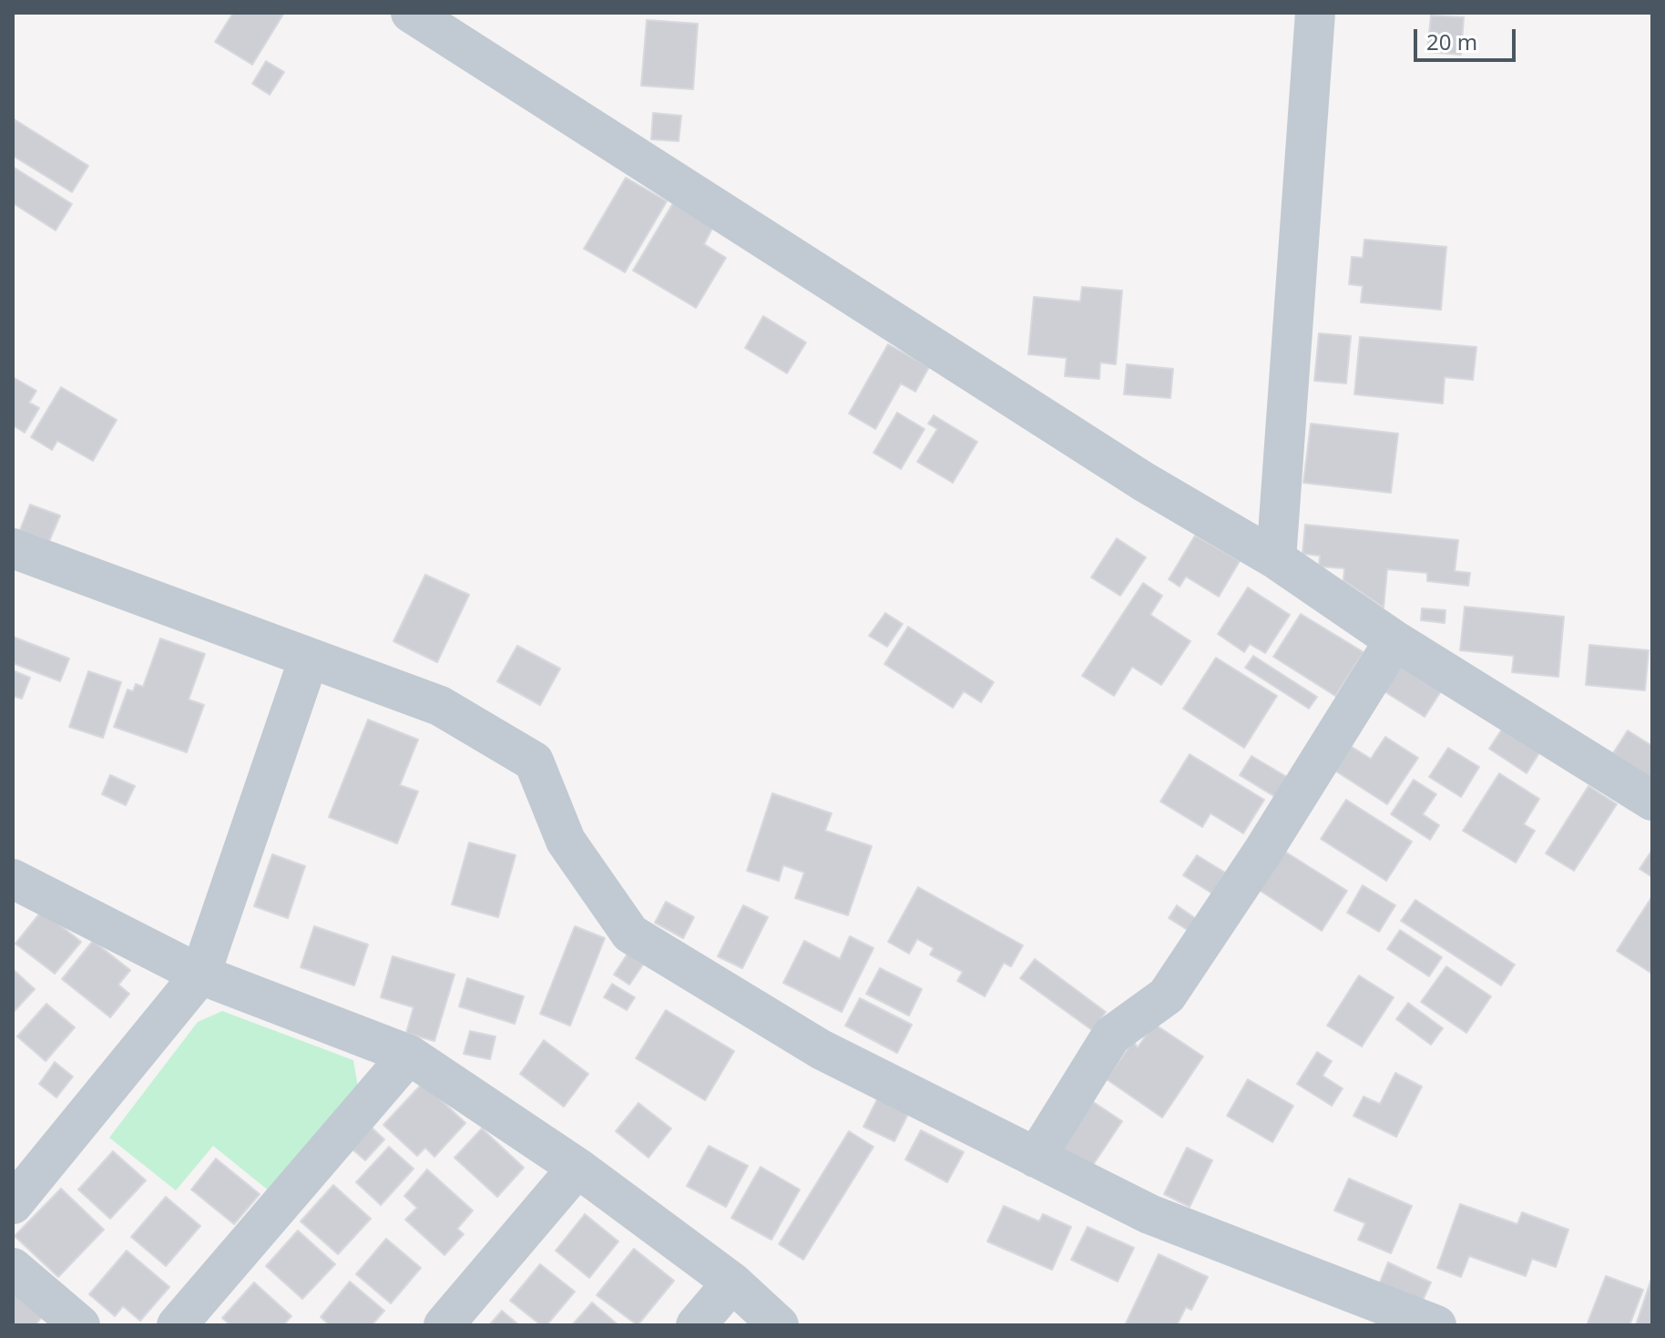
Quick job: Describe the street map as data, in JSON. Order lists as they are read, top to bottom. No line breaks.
{"scale_bar":"20 m"}
